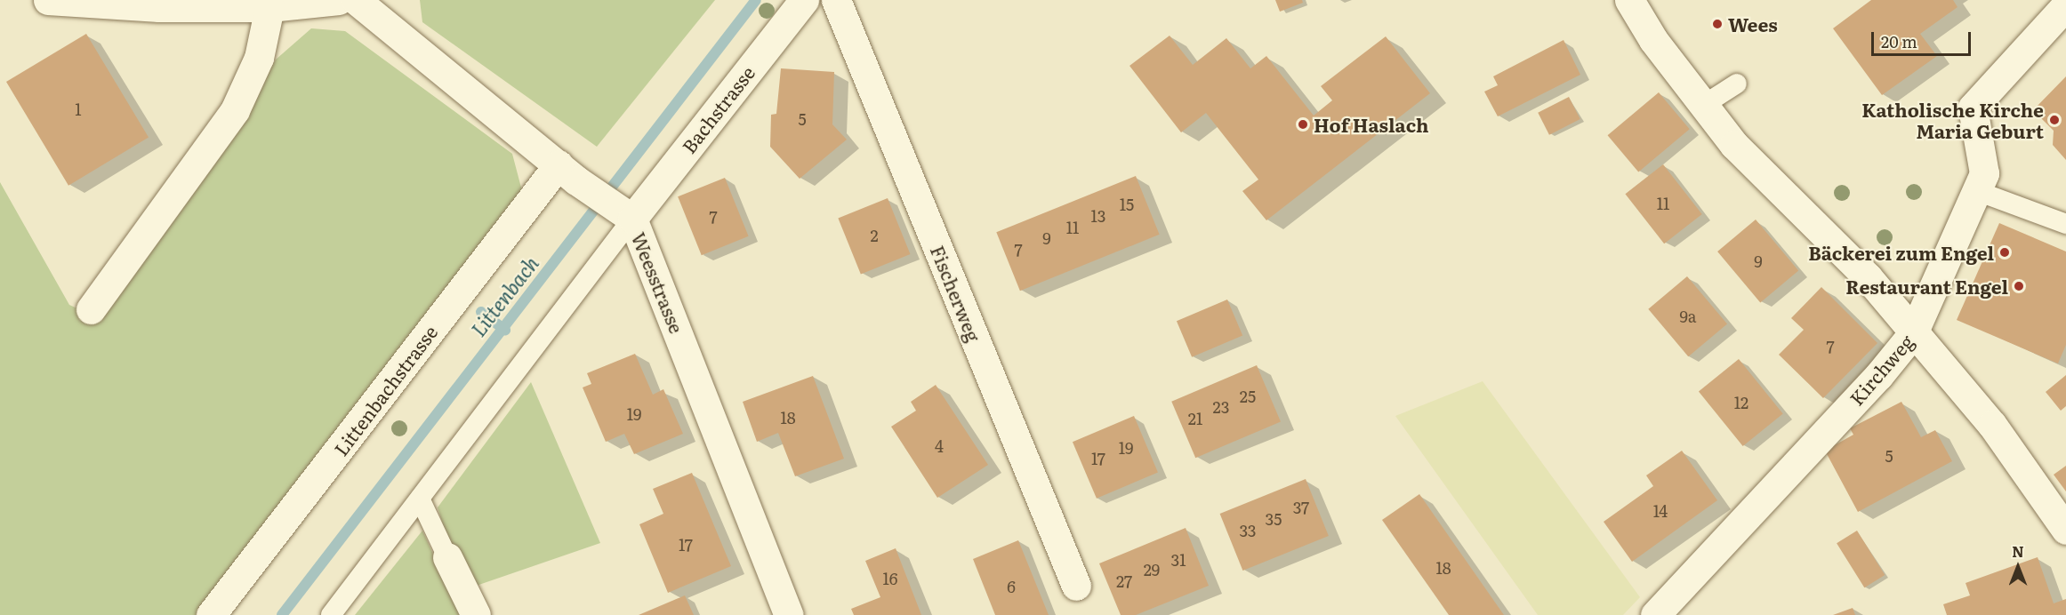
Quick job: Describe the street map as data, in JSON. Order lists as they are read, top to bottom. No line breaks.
{"streets":{"street":["Bachstrasse","Weesstrasse","Fischerweg","Kirchweg","Littenbachstrasse"]},"crossings":[["Bachstrasse","Weesstrasse"],["Weesstrasse","Littenbachstrasse"]],"water":["Littenbach"],"places":["Wees","Katholische Kirche Maria Geburt","Hof Haslach","Bäckerei zum Engel","Restaurant Engel"],"house_numbers":["1","5","11","15","13","7","11","2","9","7","9","9a","7","25","12","23","19","18","21","4","19","5","17","37","14","35","33","17","31","18","29","16","27","6"],"scale_bar":"20 m","north":"top"}
